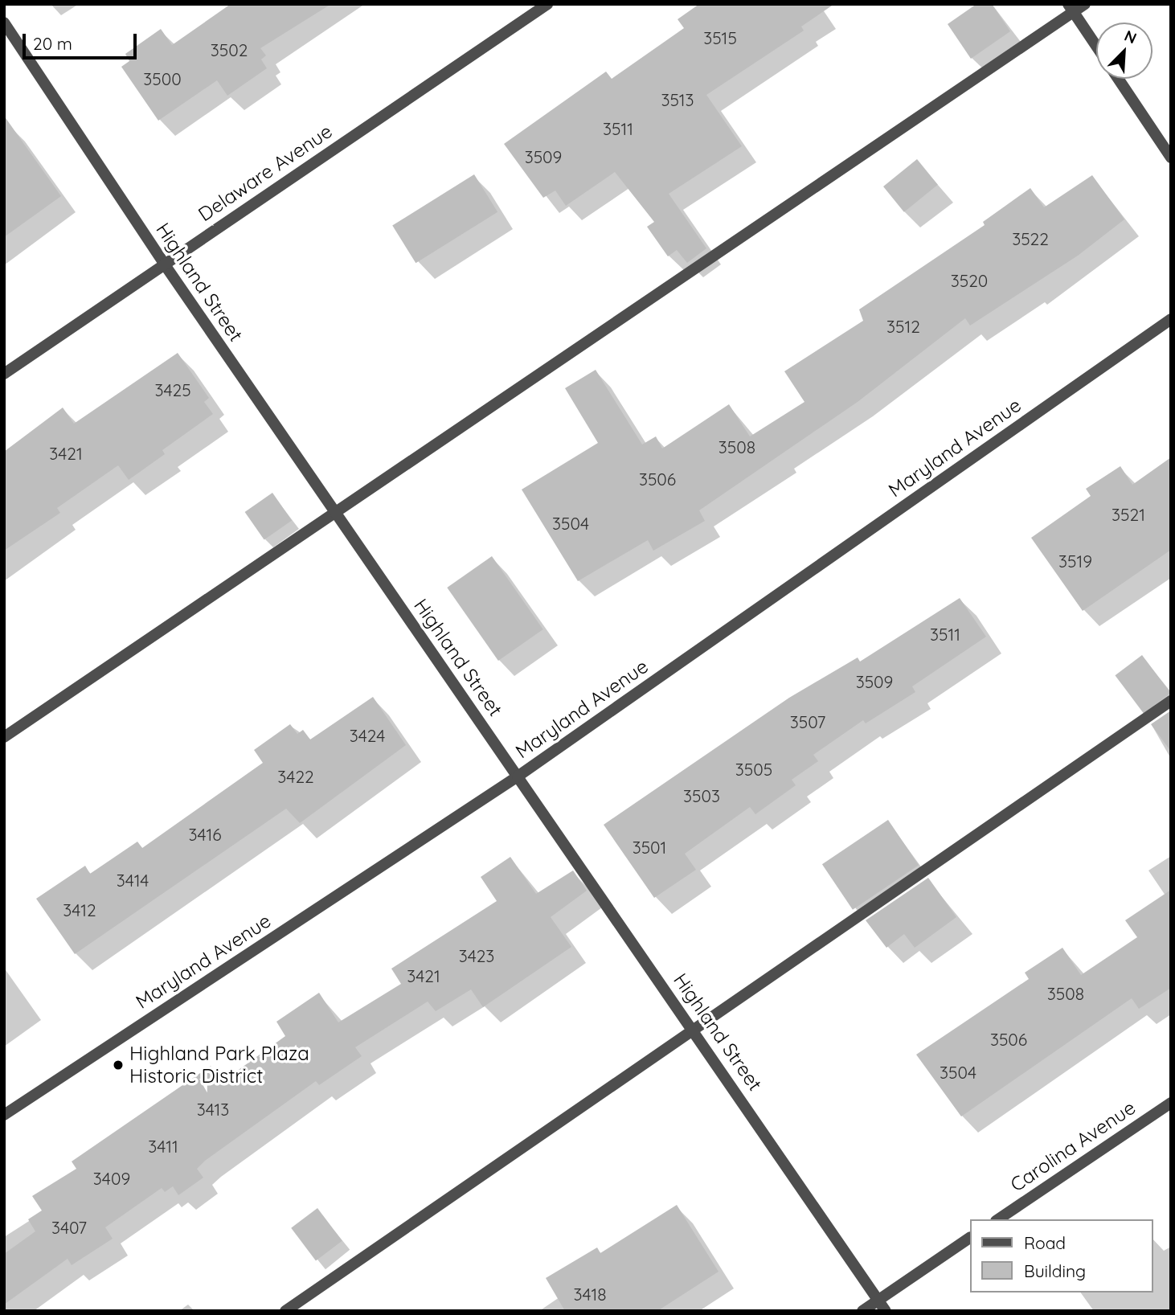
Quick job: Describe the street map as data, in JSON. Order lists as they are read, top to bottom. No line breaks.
{"streets":{"street":["Delaware Avenue","Highland Street","Maryland Avenue","Carolina Avenue"]},"crossings":[["Delaware Avenue","Highland Street"],["Highland Street","Maryland Avenue"]],"places":["Highland Park Plaza Historic District"],"house_numbers":["3515","3502","3500","3513","3511","3509","3522","3520","3512","3425","3508","3421","3506","3521","3504","3519","3511","3509","3507","3424","3505","3422","3503","3416","3501","3414","3412","3423","3421","3508","3506","3504","3413","3411","3409","3407","3418"],"legend":["Road","Building"],"scale_bar":"20 m","north":"top right"}
